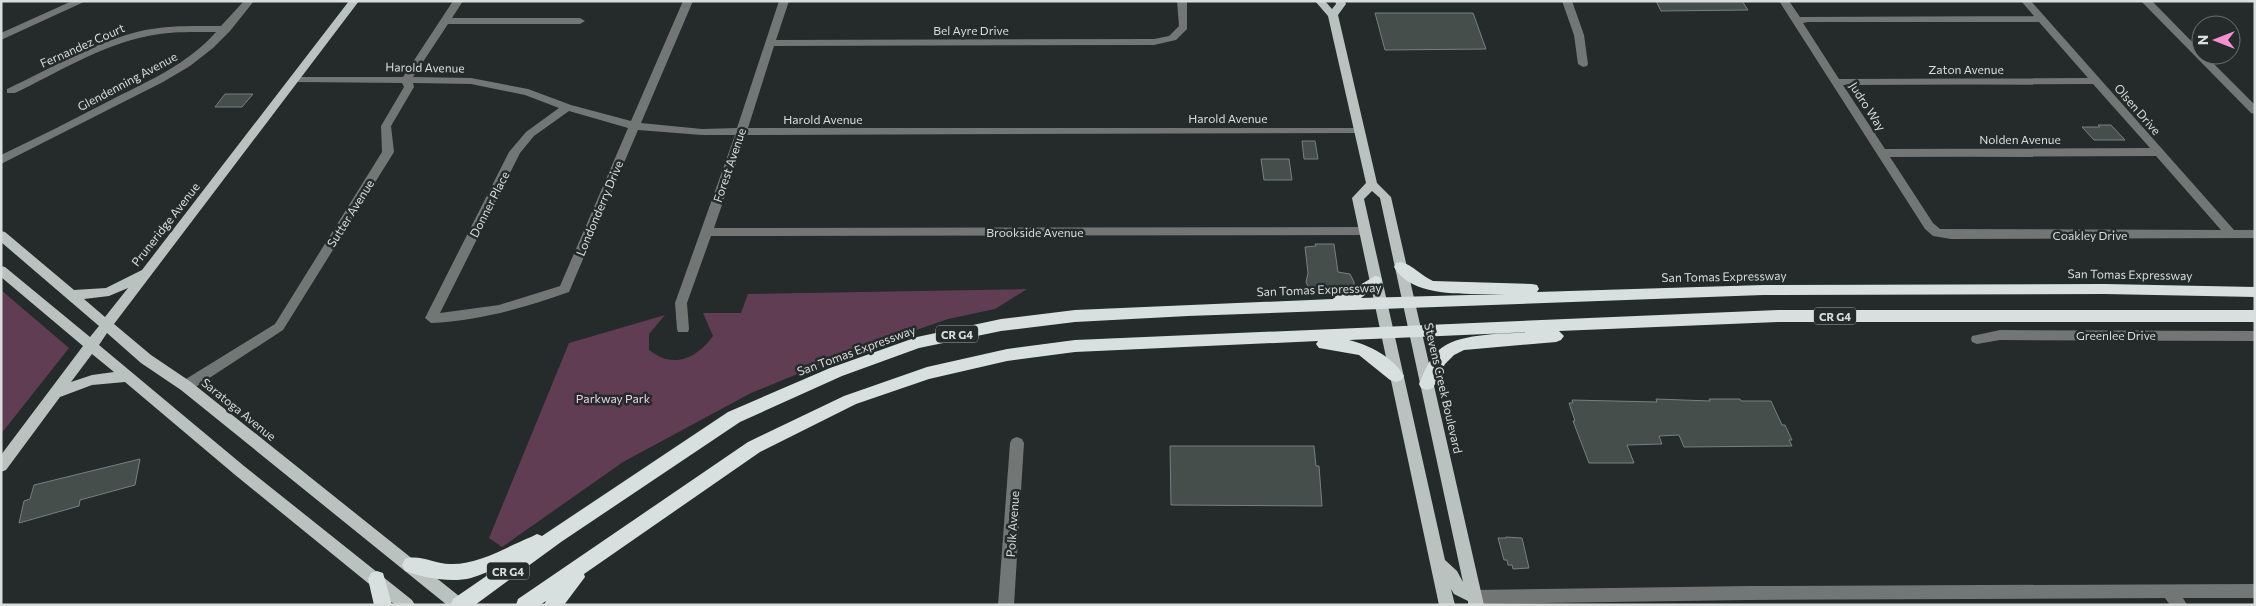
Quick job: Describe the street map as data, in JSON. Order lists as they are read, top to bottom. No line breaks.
{"streets":{"highway":["San Tomas Expressway","CR G4"],"main road":["Pruneridge Avenue","Stevens Creek Boulevard","Saratoga Avenue"],"street":["Bel Ayre Drive","Fernandez Court","Harold Avenue","Zaton Avenue","Glendenning Avenue","Judro Way","Olsen Drive","Nolden Avenue","Forest Avenue","Donner Place","Londonderry Drive","Sutter Avenue","Brookside Avenue","Coakley Drive","Greenlee Drive","Polk Avenue"]},"crossings":[["Bel Ayre Drive","Forest Avenue"],["Fernandez Court","Glendenning Avenue"],["Harold Avenue","Forest Avenue"],["Harold Avenue","Donner Place"],["Harold Avenue","Londonderry Drive"],["Harold Avenue","Sutter Avenue"],["Harold Avenue","Pruneridge Avenue"],["Harold Avenue","Stevens Creek Boulevard"],["Zaton Avenue","Judro Way"],["Zaton Avenue","Olsen Drive"],["Judro Way","Nolden Avenue"],["Judro Way","Coakley Drive"],["Olsen Drive","Nolden Avenue"],["Olsen Drive","Coakley Drive"],["Forest Avenue","Brookside Avenue"],["Donner Place","Londonderry Drive"],["Sutter Avenue","Saratoga Avenue"],["Pruneridge Avenue","Saratoga Avenue"],["San Tomas Expressway","Stevens Creek Boulevard"],["San Tomas Expressway","Saratoga Avenue"],["CR G4","Stevens Creek Boulevard"]],"parks":["Parkway Park"],"north":"left"}
